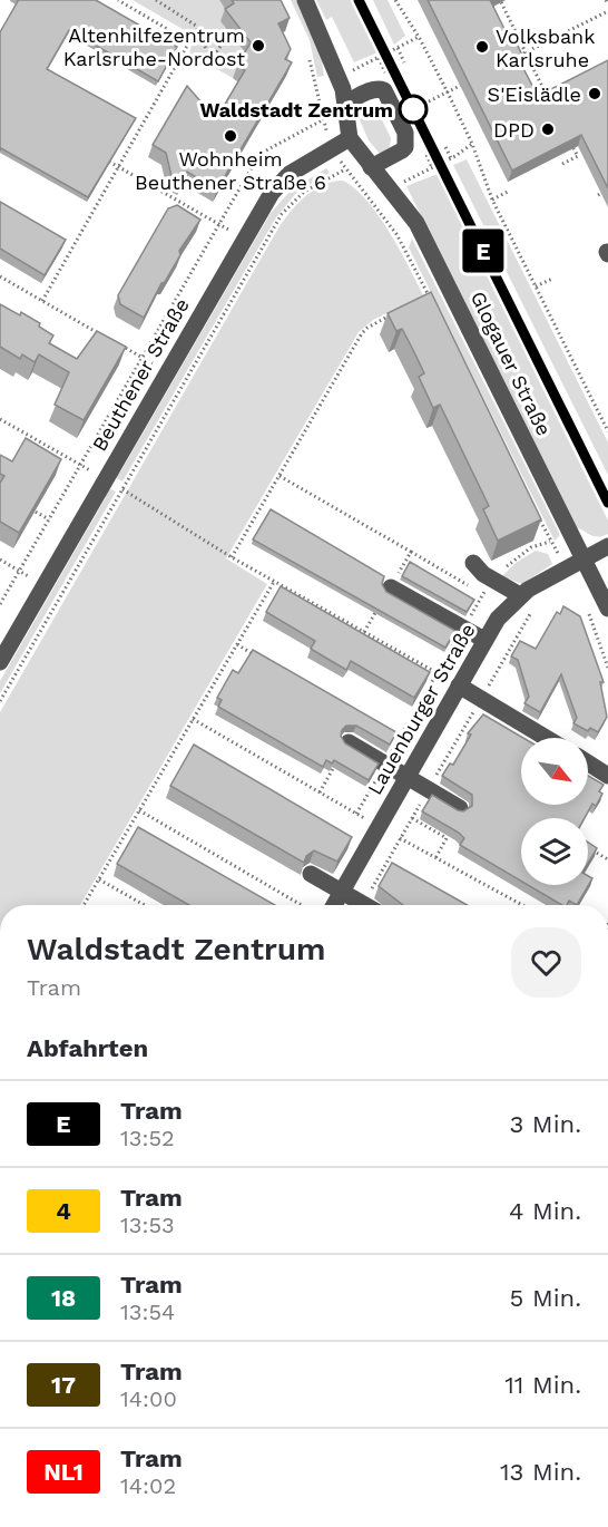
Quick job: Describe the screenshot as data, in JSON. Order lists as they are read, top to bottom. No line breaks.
{"streets":{"street":["Glogauer Straße","Beuthener Straße","Lauenburger Straße"]},"crossings":[["Glogauer Straße","Beuthener Straße"],["Glogauer Straße","Lauenburger Straße"]],"places":["Altenhilfezentrum Karlsruhe-Nordost","Volksbank Karlsruhe","S'Eislädle","Waldstadt Zentrum","DPD","Wohnheim Beuthener Straße 6"],"lines":["tram line E"],"north":"bottom right","page":{"on_map":"E","heading":[["Waldstadt Zentrum","Tram"],"Abfahrten"],"list":[{"mark":"E","name":"Tram","note":"13:52","value":"3 Min."},{"mark":"4","name":"Tram","note":"13:53","value":"4 Min."},{"mark":"18","name":"Tram","note":"13:54","value":"5 Min."},{"mark":"17","name":"Tram","note":"14:00","value":"11 Min."},{"mark":"NL1","name":"Tram","note":"14:02","value":"13 Min."}]}}
